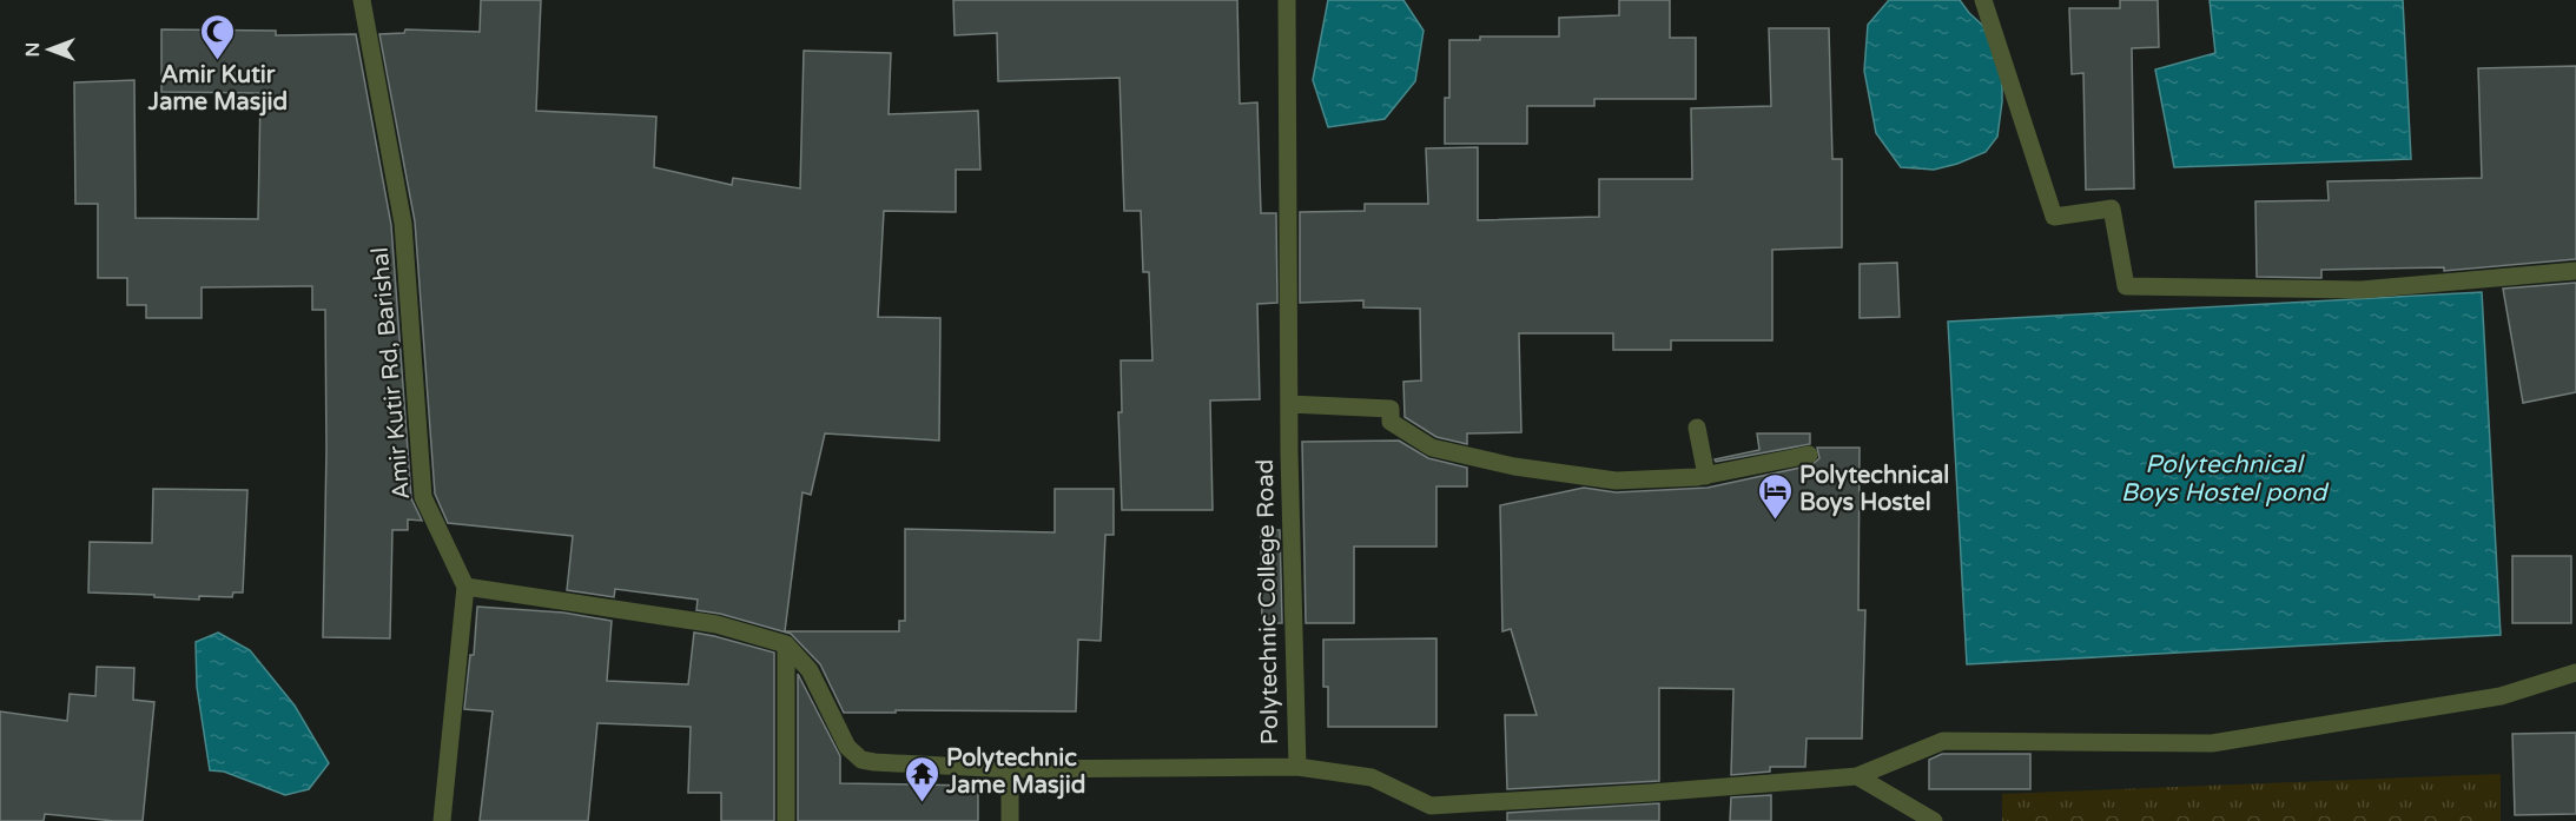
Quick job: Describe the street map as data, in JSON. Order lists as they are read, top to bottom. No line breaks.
{"streets":{"street":["Amir Kutir Rd, Barishal","Polytechnic College Road"]},"water":["Polytechnical Boys Hostel pond"],"places":{"mosque":["Amir Kutir Jame Masjid"],"hotel":["Polytechnical Boys Hostel"],"temple":["Polytechnic Jame Masjid"]},"north":"left"}
